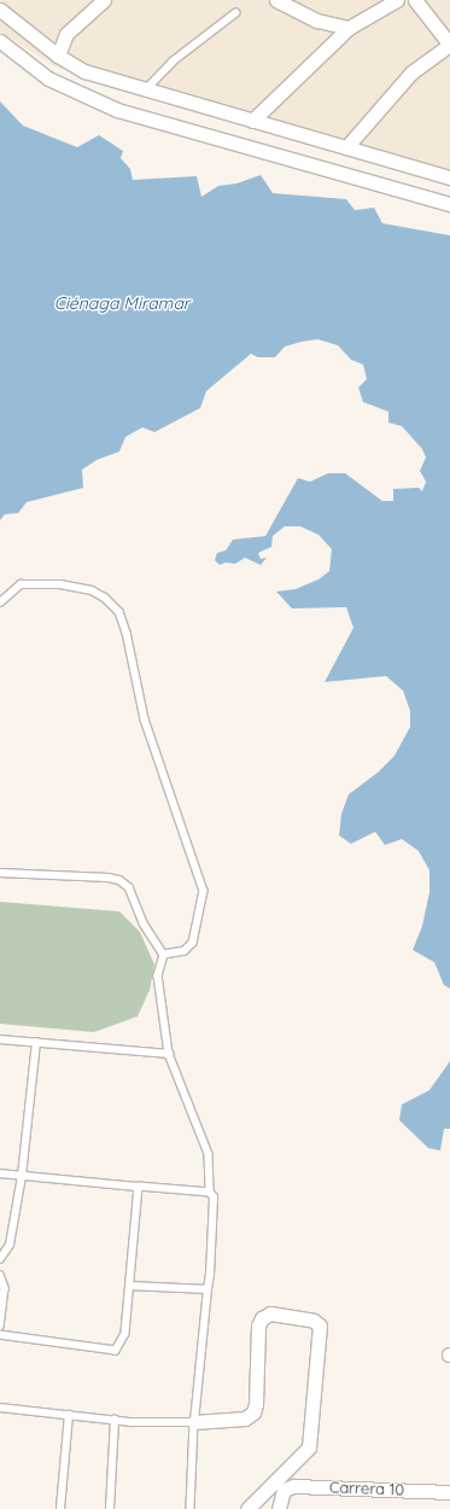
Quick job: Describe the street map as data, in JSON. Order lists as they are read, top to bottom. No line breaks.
{"streets":{"street":["Carrera 10"]},"water":["Ciénaga Miramar"]}
